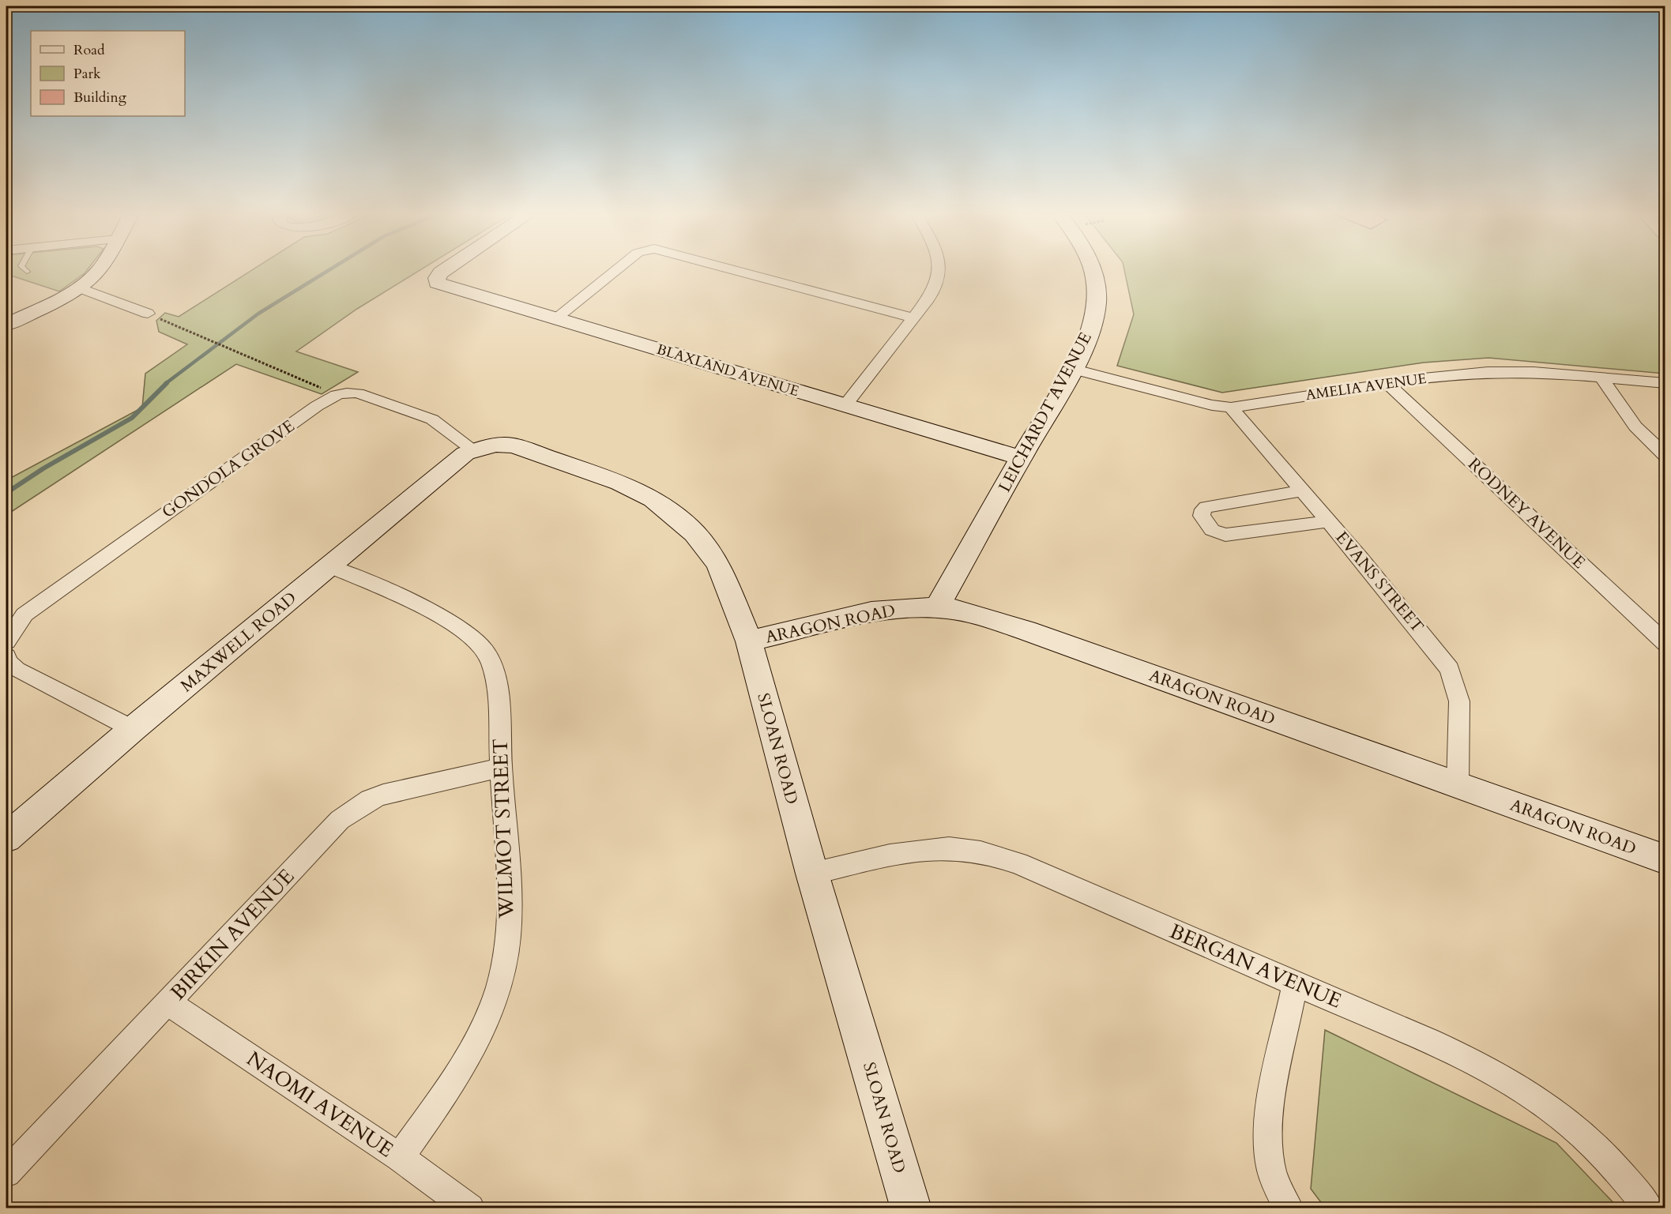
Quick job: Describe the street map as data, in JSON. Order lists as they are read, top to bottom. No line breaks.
{"streets":{"street":["BLAXLAND AVENUE","AMELIA AVENUE","LEICHARDT AVENUE","GONDOLA GROVE","RODNEY AVENUE","EVANS STREET","ARAGON ROAD","MAXWELL ROAD","SLOAN ROAD","WILMOT STREET","BIRKIN AVENUE","BERGAN AVENUE","NAOMI AVENUE"]},"crossings":[["BLAXLAND AVENUE","LEICHARDT AVENUE"],["AMELIA AVENUE","LEICHARDT AVENUE"],["AMELIA AVENUE","RODNEY AVENUE"],["AMELIA AVENUE","EVANS STREET"],["LEICHARDT AVENUE","ARAGON ROAD"],["GONDOLA GROVE","MAXWELL ROAD"],["GONDOLA GROVE","SLOAN ROAD"],["EVANS STREET","ARAGON ROAD"],["ARAGON ROAD","SLOAN ROAD"],["MAXWELL ROAD","SLOAN ROAD"],["MAXWELL ROAD","WILMOT STREET"],["SLOAN ROAD","BERGAN AVENUE"],["WILMOT STREET","BIRKIN AVENUE"],["WILMOT STREET","NAOMI AVENUE"],["BIRKIN AVENUE","NAOMI AVENUE"]],"legend":["Road","Park","Building"]}
